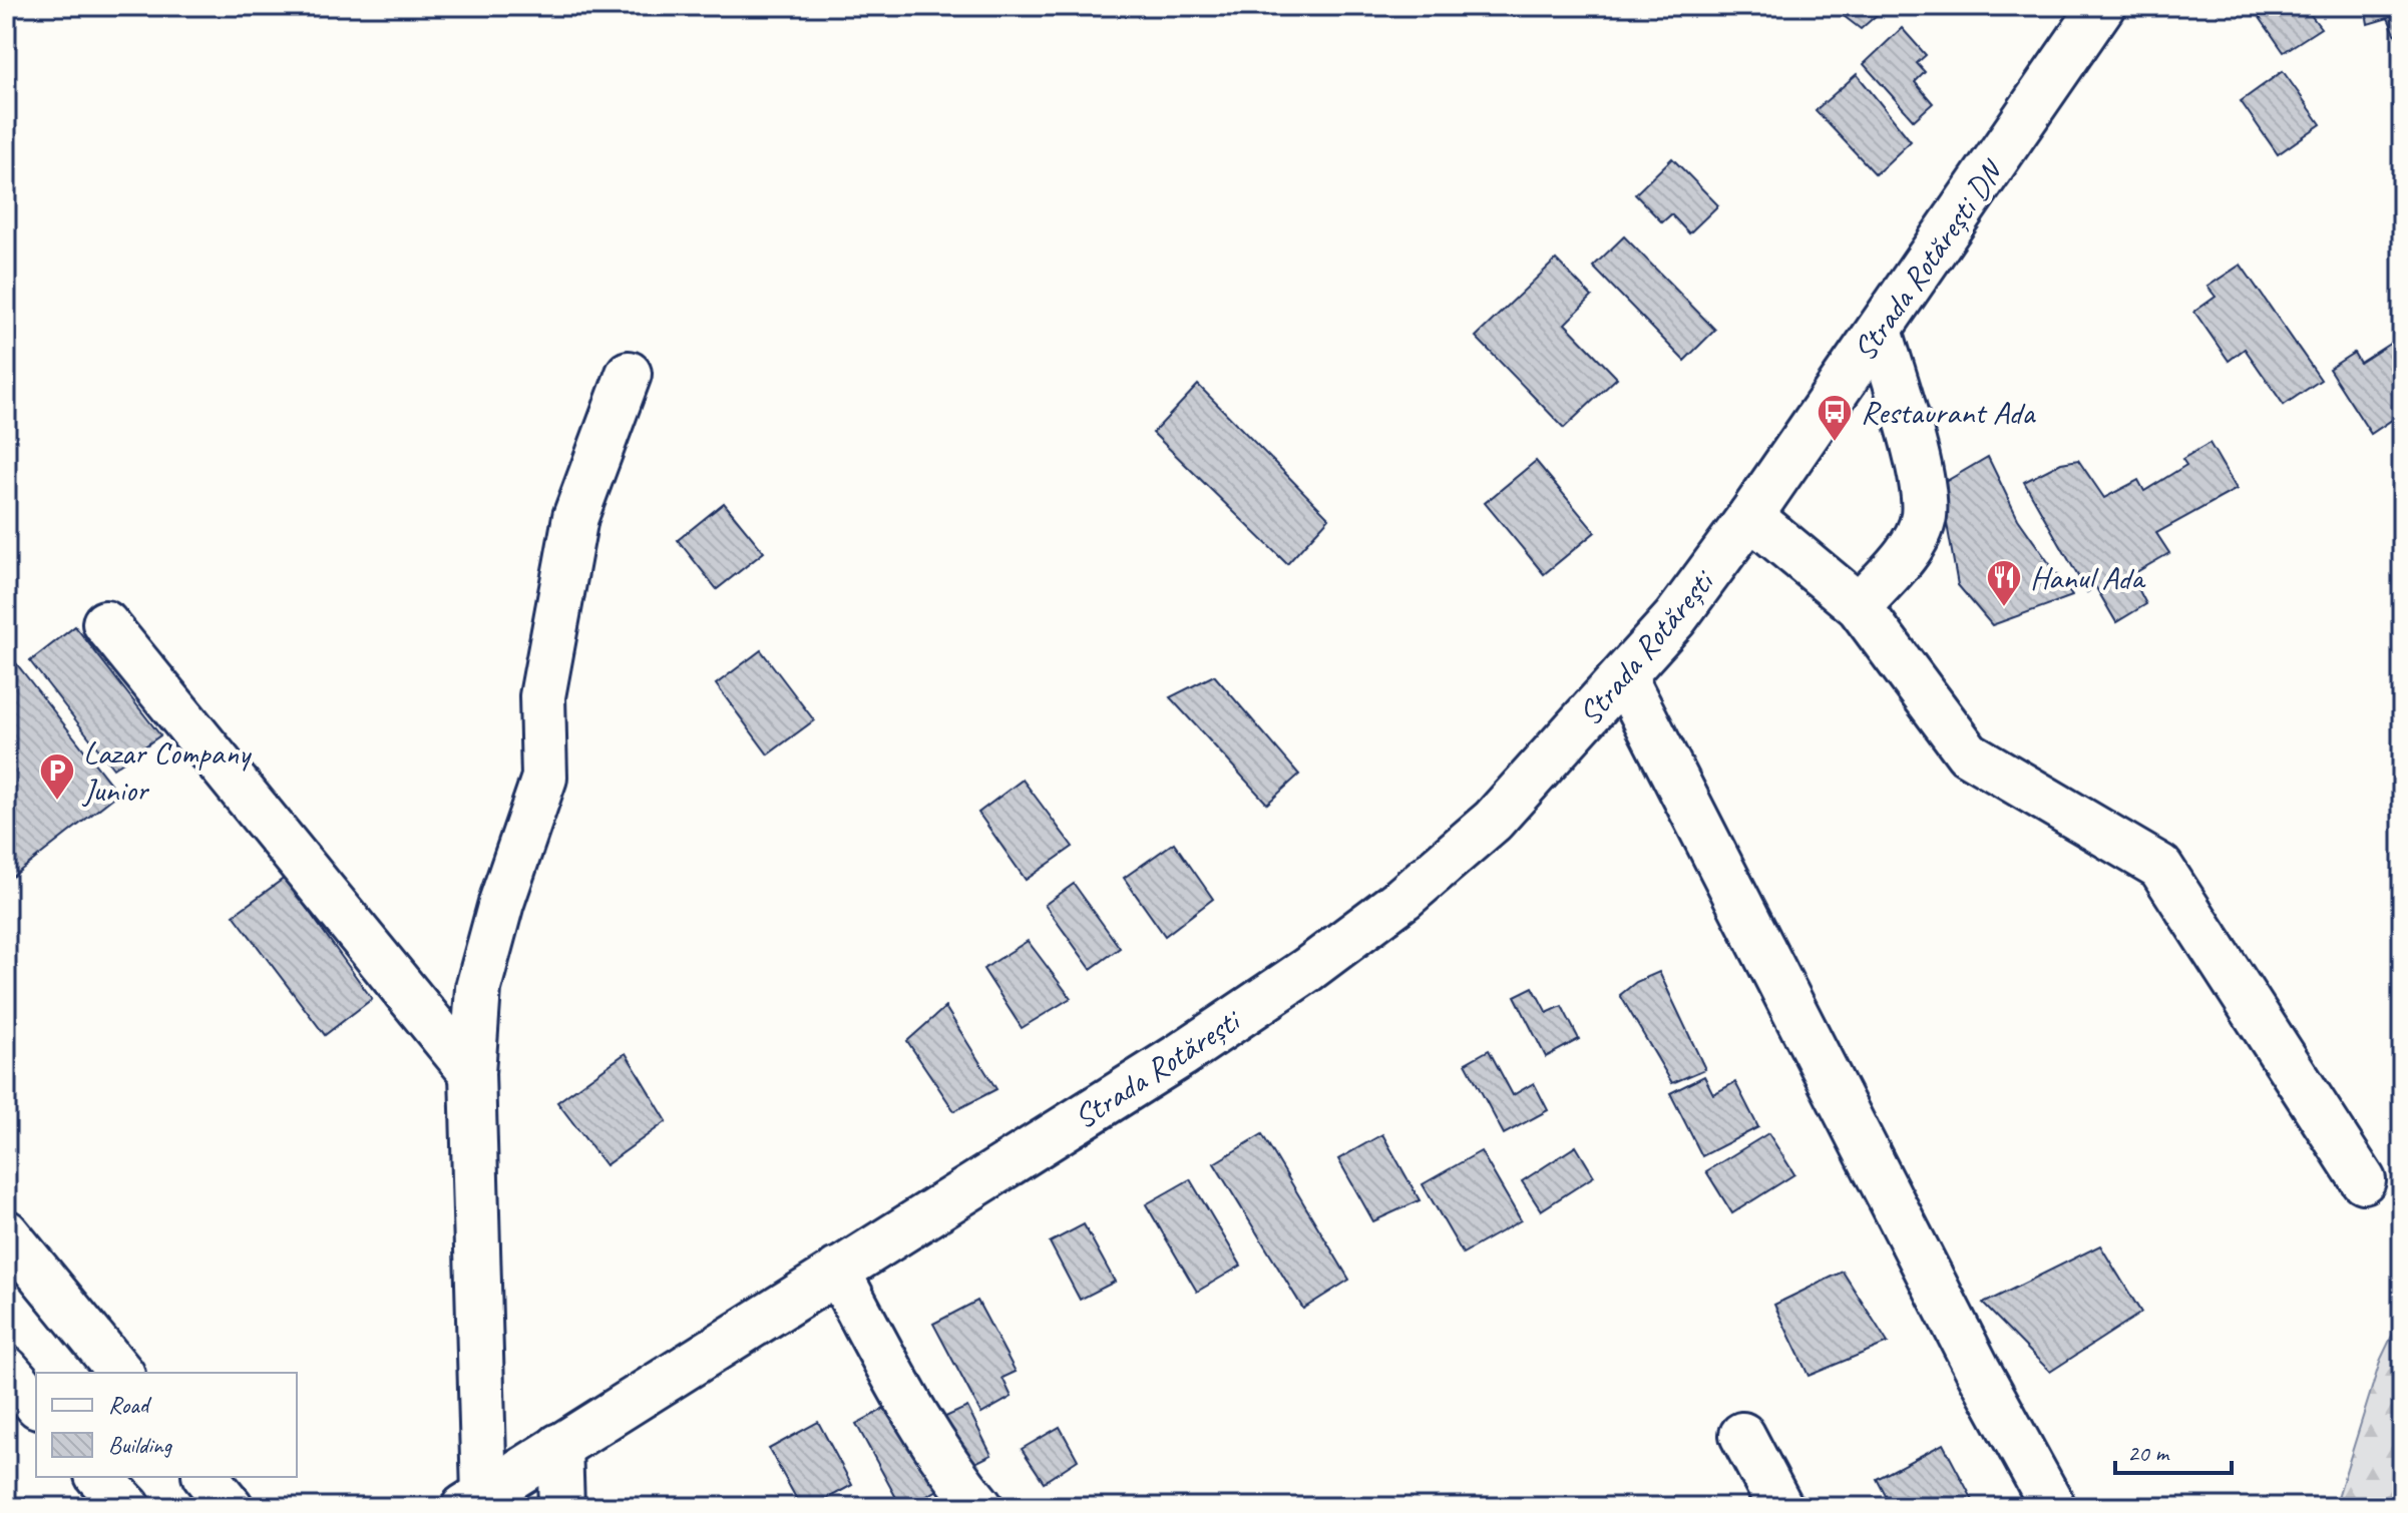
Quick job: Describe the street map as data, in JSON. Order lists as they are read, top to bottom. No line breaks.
{"streets":{"main road":["Strada Rotărești DN","Strada Rotărești"]},"crossings":[["Strada Rotărești DN","Strada Rotărești"]],"places":{"bus stop":["Restaurant Ada"],"restaurant":["Hanul Ada"],"parking":["Lazar Company Junior"]},"legend":["Road","Building"],"scale_bar":"20 m"}
